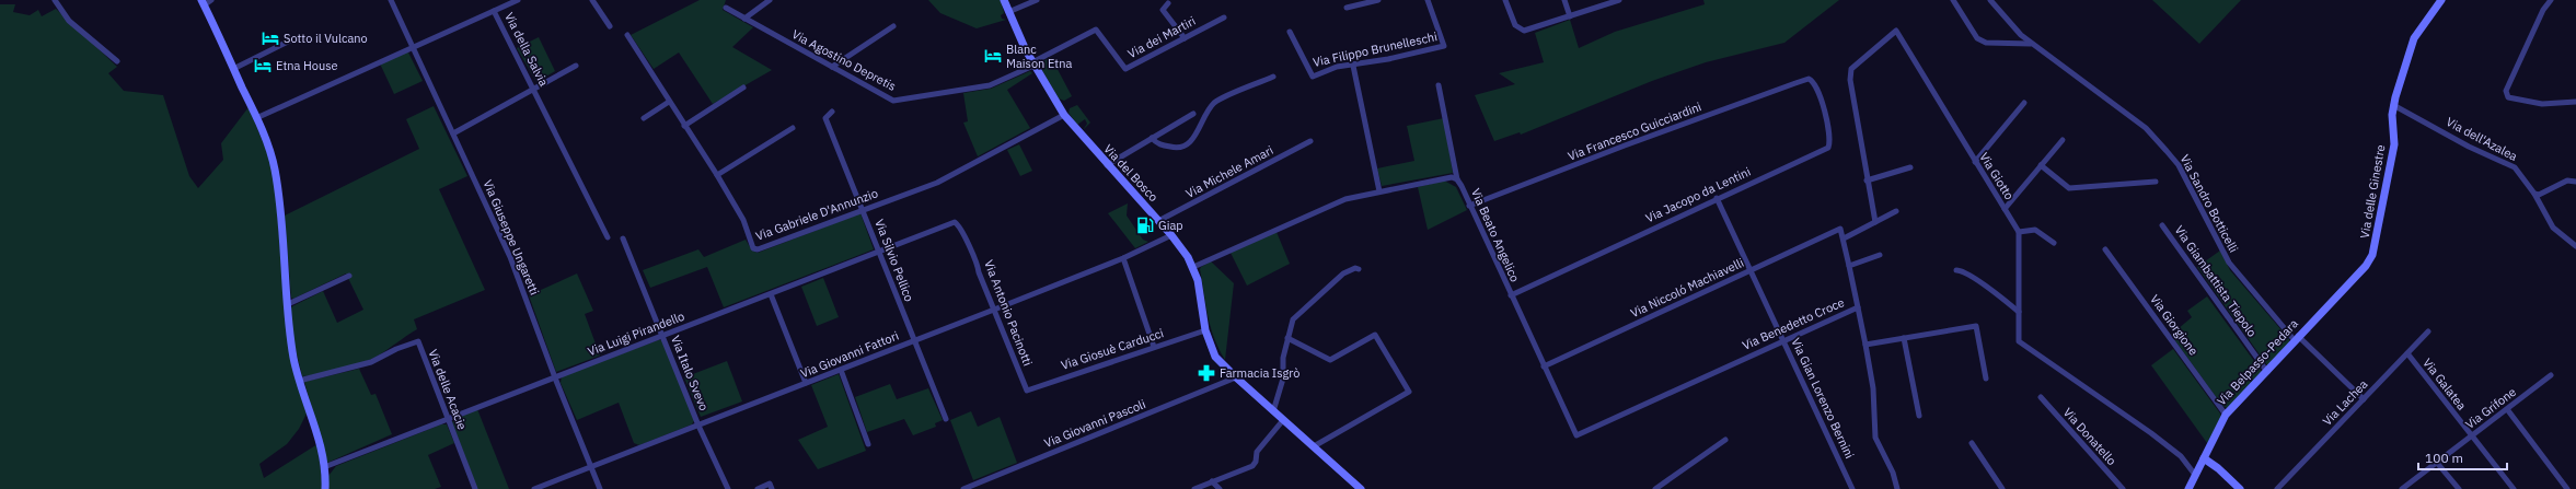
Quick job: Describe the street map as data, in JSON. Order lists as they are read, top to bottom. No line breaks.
{"streets":{"street":["Via dei Martiri","Via della Salvia","Via Filippo Brunelleschi","Via Agostino Depretis","Via Francesco Guicciardini","Via dell'Azalea","Via Michele Amari","Via del Bosco","Via Giotto","Via delle Ginestre","Via Jacopo da Lentini","Via Sandro Botticelli","Via Gabriele D'Annunzio","Via Beato Angelico","Via Giuseppe Ungaretti","Via Silvio Pellico","Via Giambattista Tiepolo","Via Niccoló Machiavelli","Via Antonio Pacinotti","Via Benedetto Croce","Via Giorgione","Via Luigi Pirandello","Via Giosuè Carducci","Via Giovanni Fattori","Via Belpasso-Pedara","Via Italo Svevo","Via Galatea","Via delle Acacie","Via Gian Lorenzo Bernini","Via Lachea","Via Grifone","Via Giovanni Pascoli","Via Donatello"]},"crossings":[["Via dei Martiri","Via Agostino Depretis"],["Via dei Martiri","Via del Bosco"],["Via della Salvia","Via Giuseppe Ungaretti"],["Via Agostino Depretis","Via del Bosco"],["Via Francesco Guicciardini","Via Jacopo da Lentini"],["Via Francesco Guicciardini","Via Beato Angelico"],["Via dell'Azalea","Via delle Ginestre"],["Via Michele Amari","Via del Bosco"],["Via del Bosco","Via Gabriele D'Annunzio"],["Via del Bosco","Via Beato Angelico"],["Via del Bosco","Via Giosuè Carducci"],["Via del Bosco","Via Giovanni Fattori"],["Via del Bosco","Via Giovanni Pascoli"],["Via delle Ginestre","Via Belpasso-Pedara"],["Via Jacopo da Lentini","Via Beato Angelico"],["Via Jacopo da Lentini","Via Gian Lorenzo Bernini"],["Via Sandro Botticelli","Via Belpasso-Pedara"],["Via Sandro Botticelli","Via Lachea"],["Via Gabriele D'Annunzio","Via Silvio Pellico"],["Via Beato Angelico","Via Niccoló Machiavelli"],["Via Beato Angelico","Via Benedetto Croce"],["Via Giuseppe Ungaretti","Via Luigi Pirandello"],["Via Giuseppe Ungaretti","Via Giovanni Fattori"],["Via Silvio Pellico","Via Luigi Pirandello"],["Via Silvio Pellico","Via Giovanni Fattori"],["Via Giambattista Tiepolo","Via Belpasso-Pedara"],["Via Niccoló Machiavelli","Via Gian Lorenzo Bernini"],["Via Antonio Pacinotti","Via Luigi Pirandello"],["Via Antonio Pacinotti","Via Giosuè Carducci"],["Via Antonio Pacinotti","Via Giovanni Fattori"],["Via Benedetto Croce","Via Gian Lorenzo Bernini"],["Via Giorgione","Via Belpasso-Pedara"],["Via Luigi Pirandello","Via Italo Svevo"],["Via Luigi Pirandello","Via delle Acacie"],["Via Giovanni Fattori","Via Italo Svevo"],["Via Galatea","Via Lachea"],["Via Galatea","Via Grifone"]],"places":{"hotel":["Sotto il Vulcano","Blanc Maison Etna","Etna House"],"fuel station":["Giap"],"pharmacy":["Farmacia Isgrò"]},"scale_bar":"100 m"}
